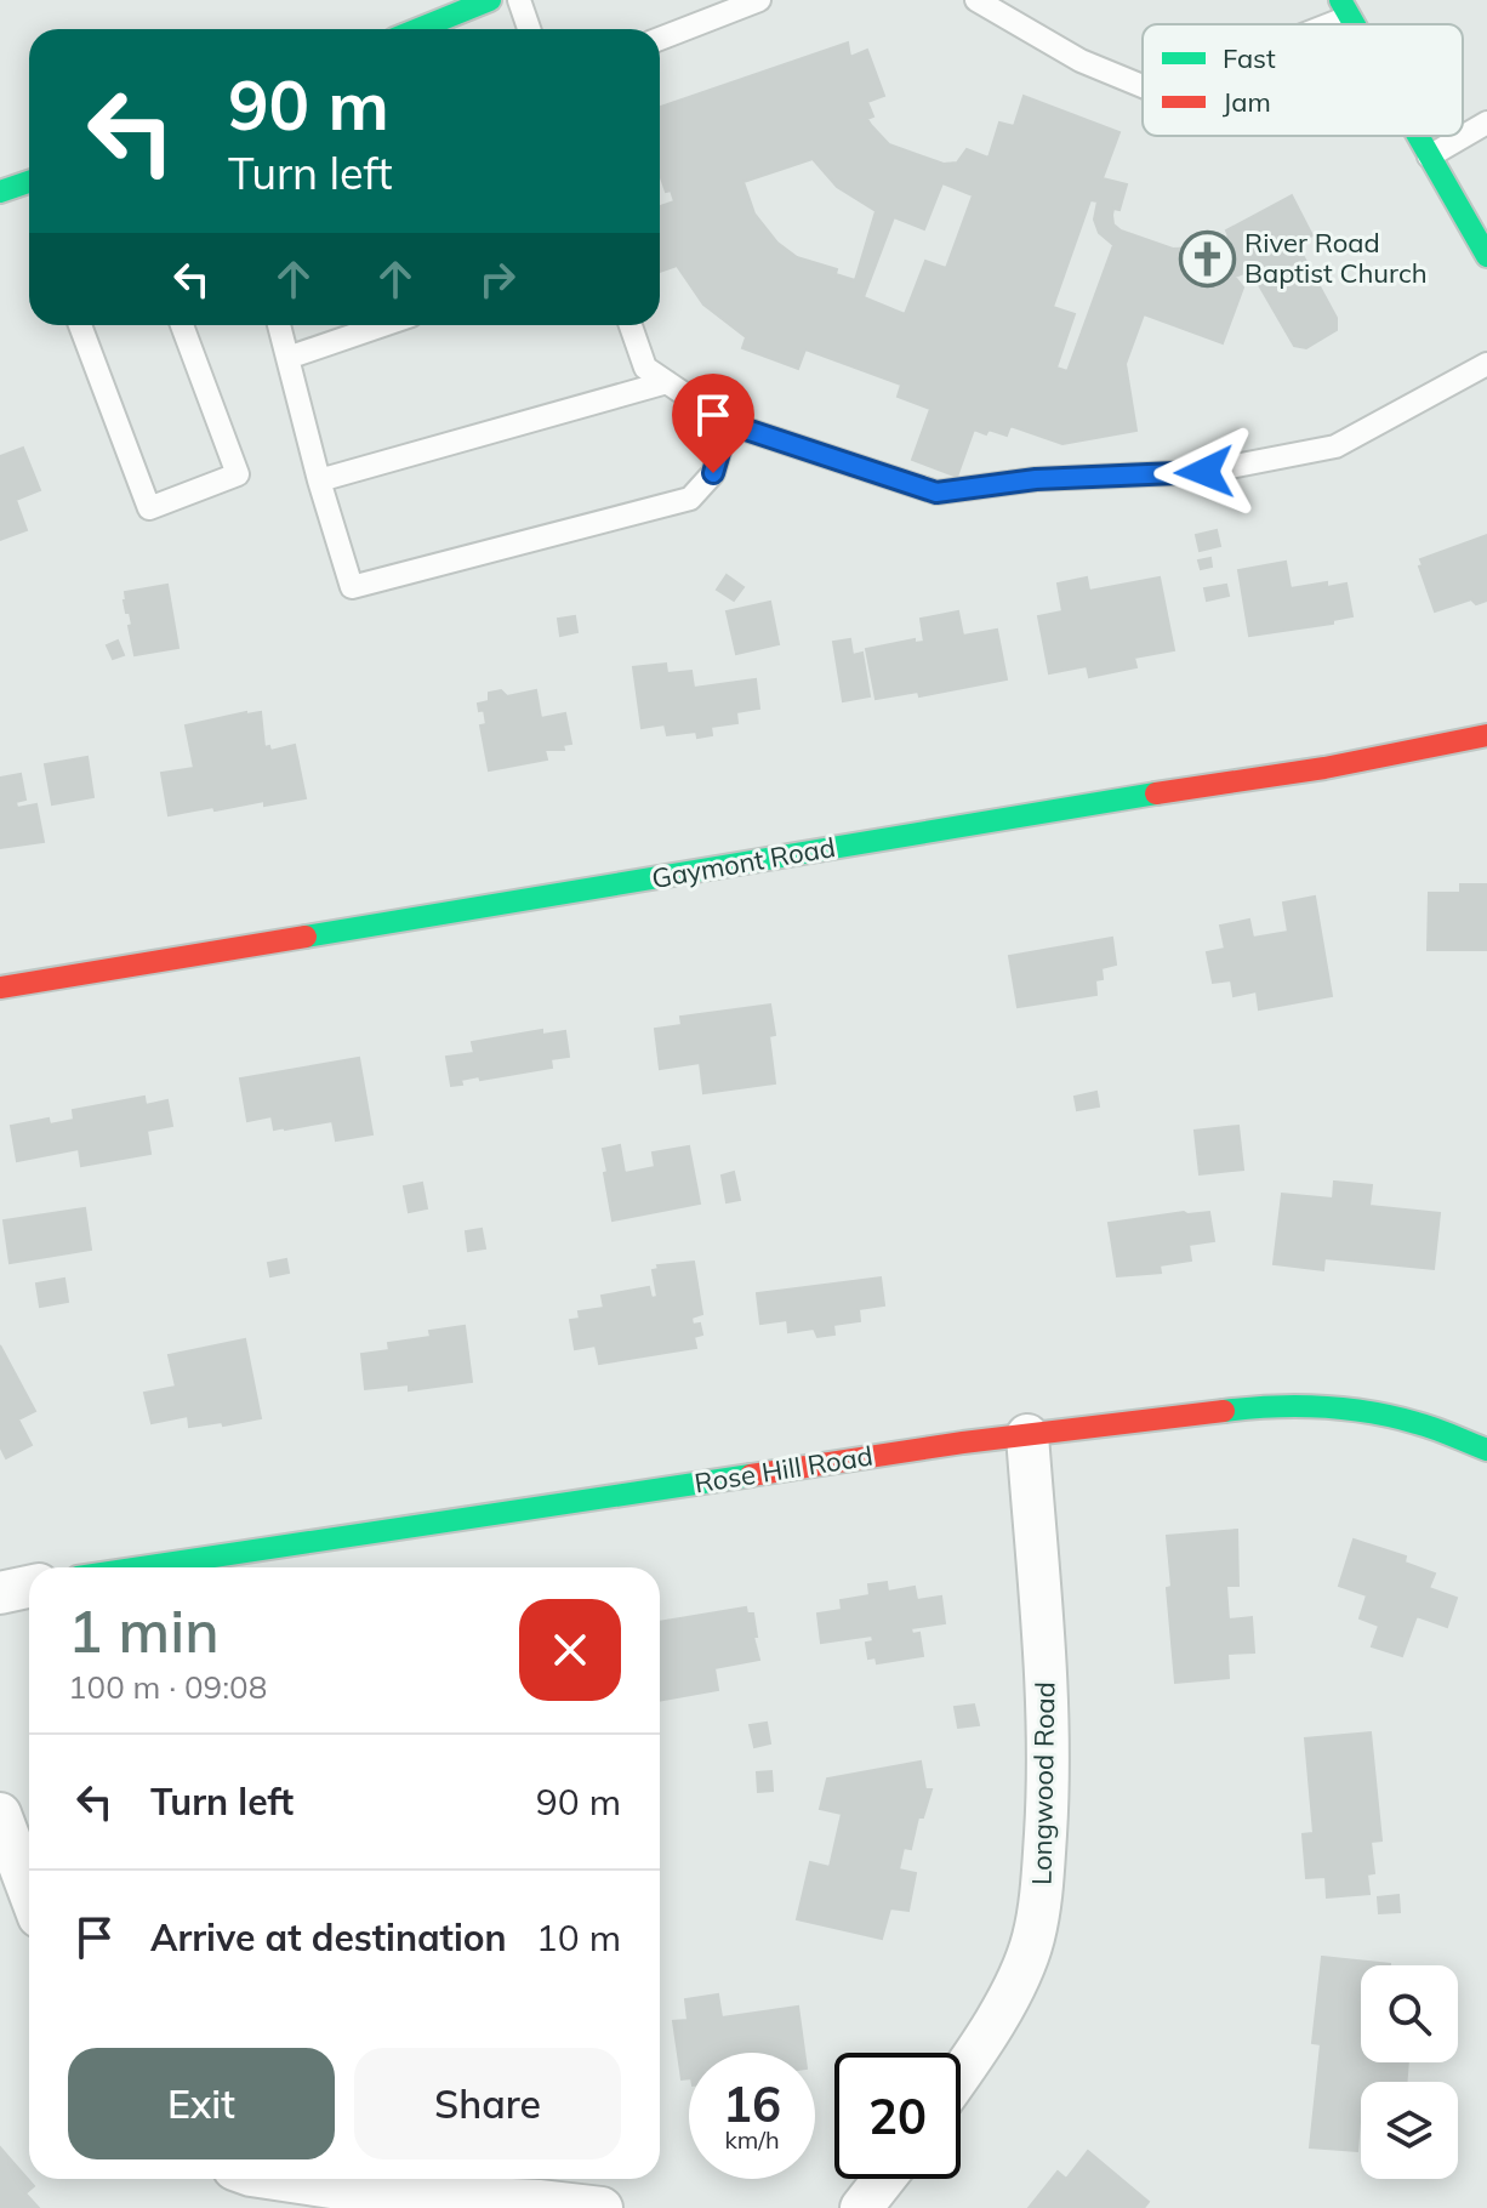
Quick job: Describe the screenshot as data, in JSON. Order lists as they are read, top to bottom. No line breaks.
{"streets":{"street":["Gaymont Road","Rose Hill Road","Longwood Road"]},"crossings":[["Rose Hill Road","Longwood Road"]],"places":{"church":["River Road Baptist Church"]},"legend":["Fast","Jam"],"page":{"turn":["90 m","Turn left"],"heading":["1 min","100 m · 09:08"],"list":[{"name":"Turn left","value":"90 m"},{"name":"Arrive at destination","value":"10 m"}],"buttons":["Exit","Share"],"speed":"16 km/h","limit":"20"}}
